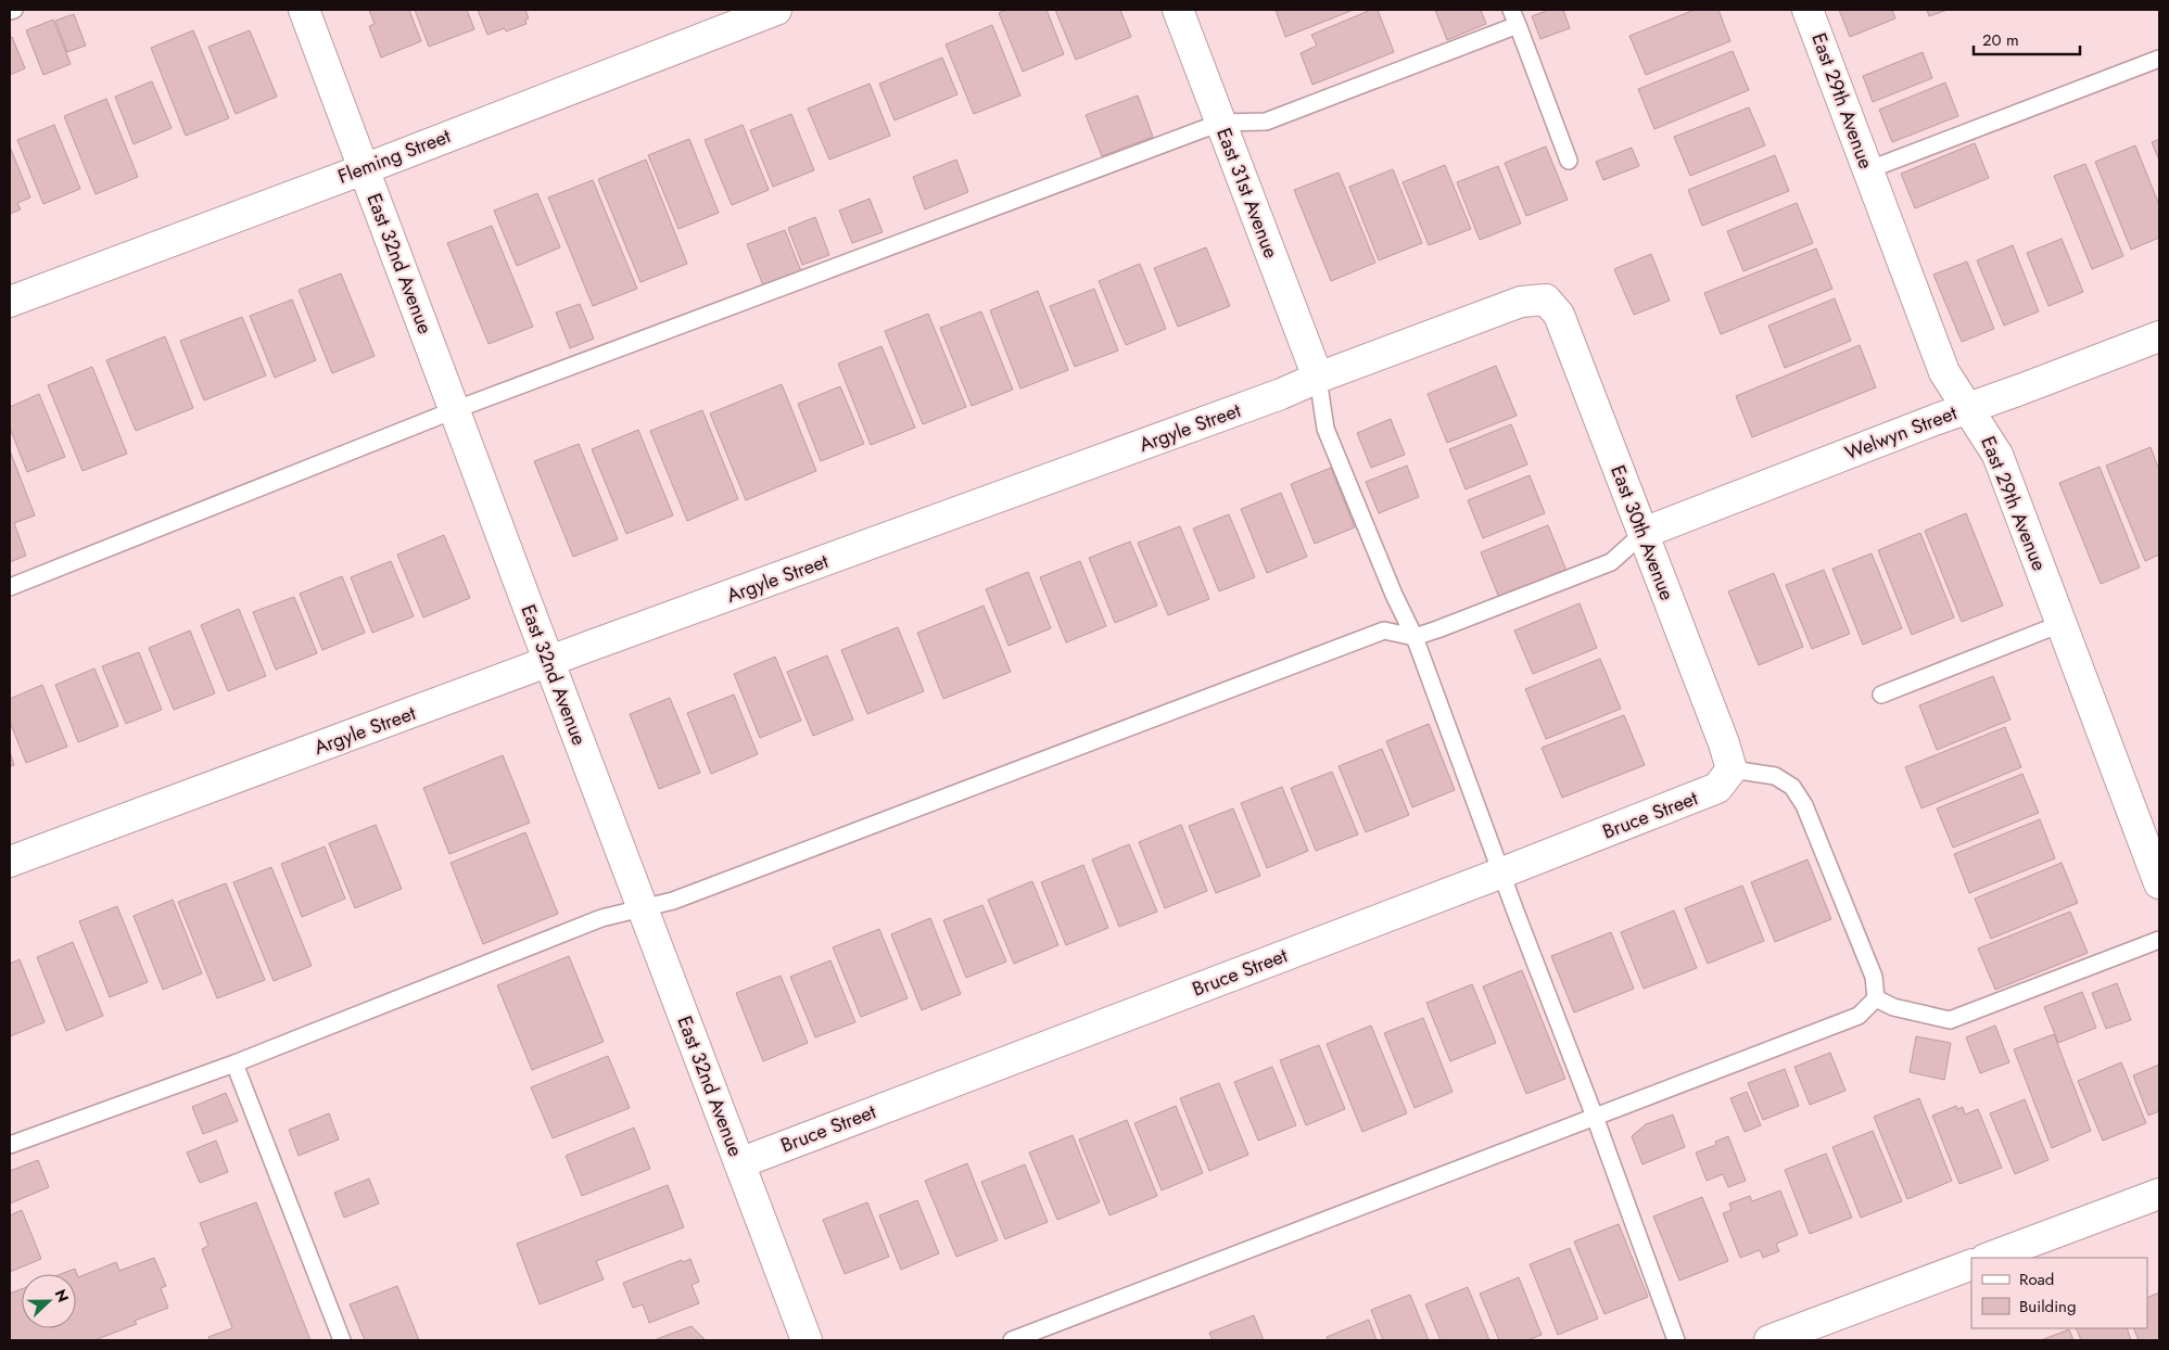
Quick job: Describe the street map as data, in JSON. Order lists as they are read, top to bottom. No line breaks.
{"streets":{"street":["East 29th Avenue","Fleming Street","East 31st Avenue","East 32nd Avenue","Argyle Street","Welwyn Street","East 30th Avenue","Bruce Street"]},"crossings":[["East 29th Avenue","Welwyn Street"],["Fleming Street","East 32nd Avenue"],["East 31st Avenue","Argyle Street"],["East 32nd Avenue","Argyle Street"],["East 32nd Avenue","Bruce Street"],["Argyle Street","East 30th Avenue"],["Welwyn Street","East 30th Avenue"],["East 30th Avenue","Bruce Street"]],"legend":["Road","Building"],"scale_bar":"20 m","north":"right"}
